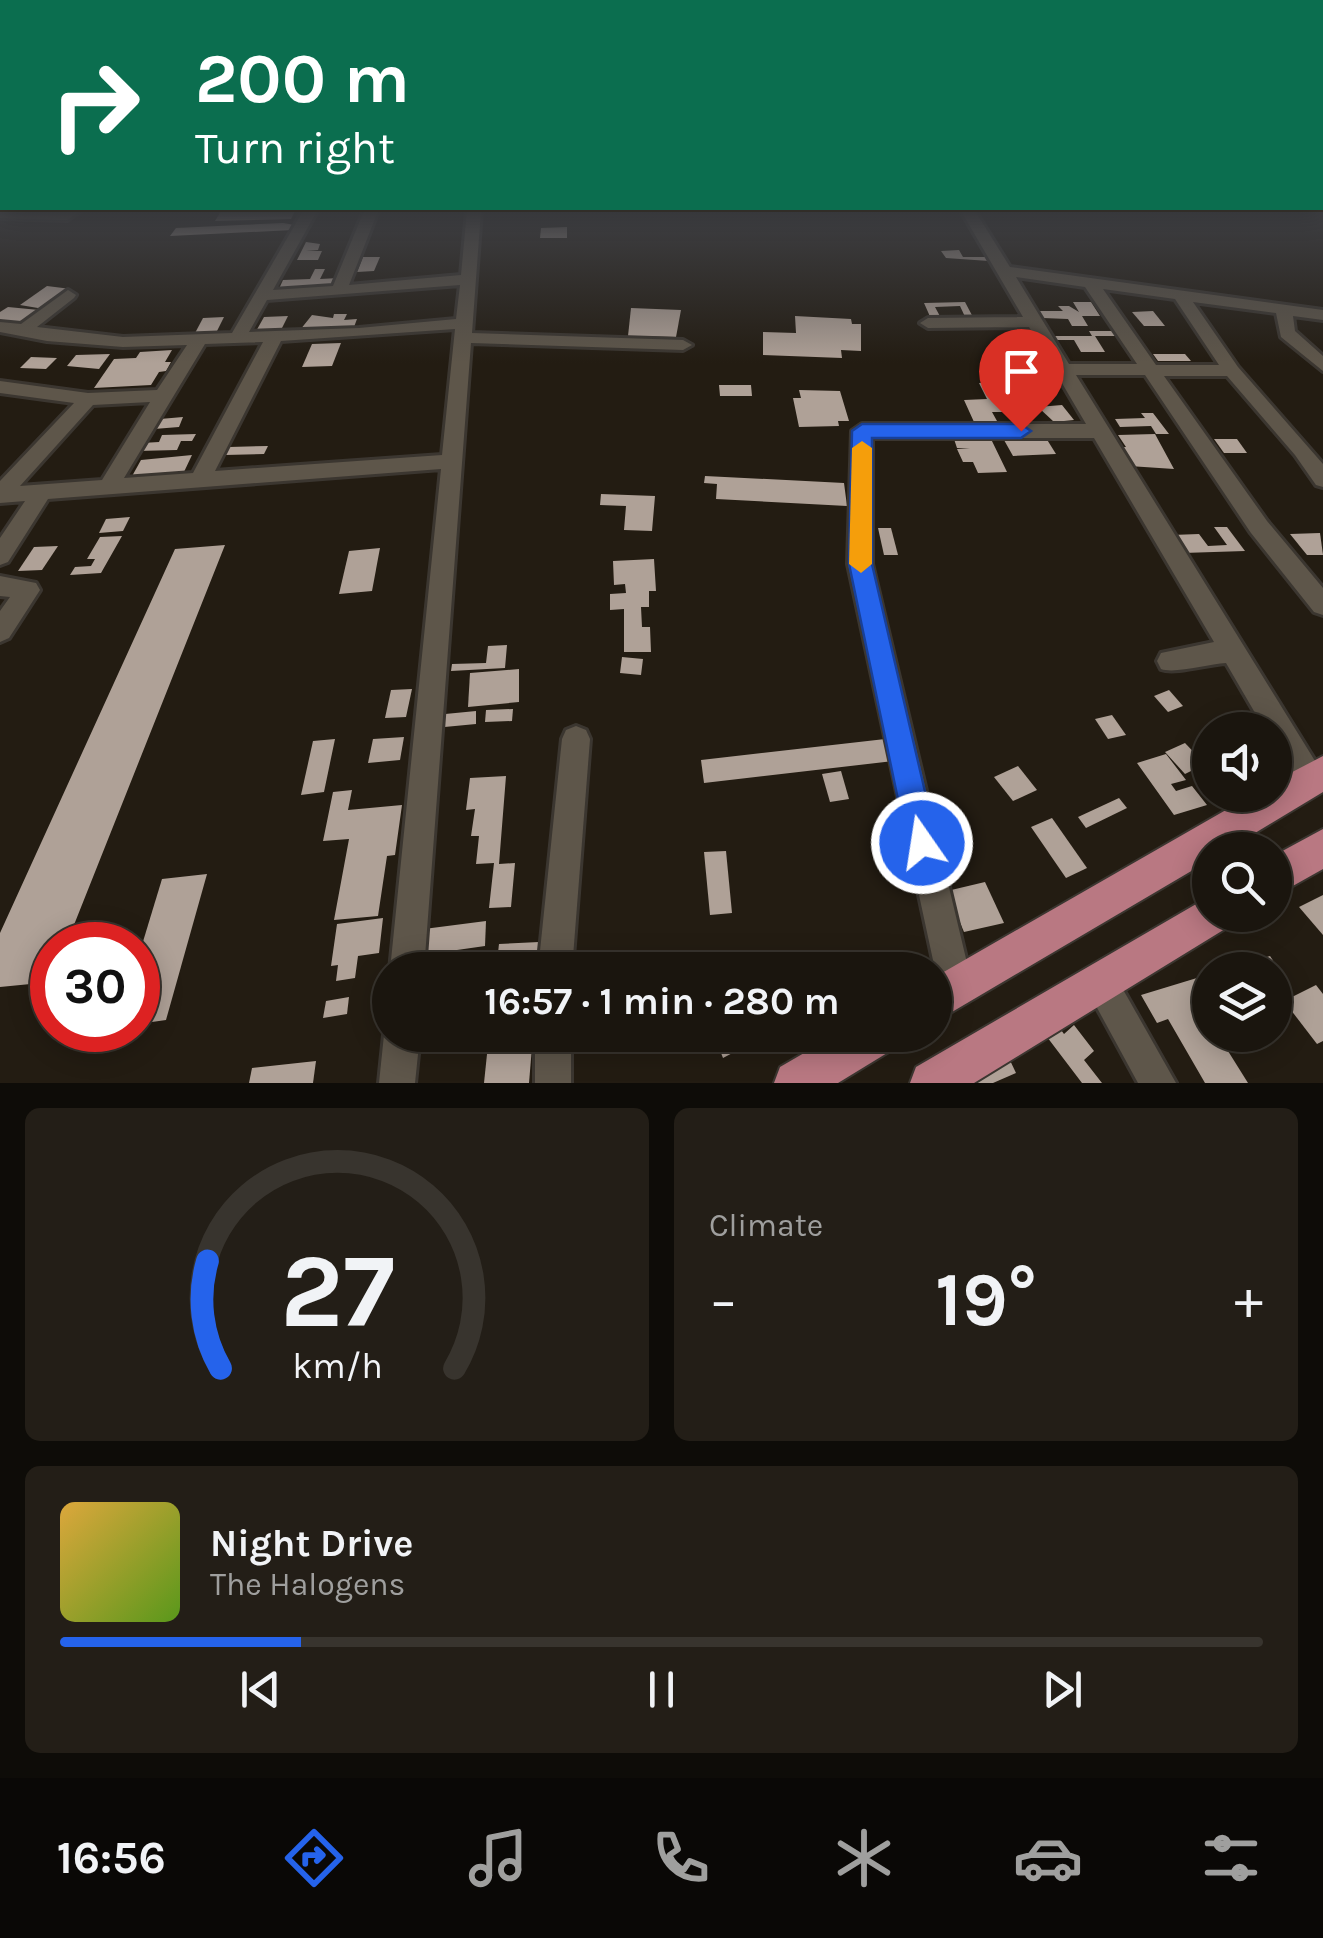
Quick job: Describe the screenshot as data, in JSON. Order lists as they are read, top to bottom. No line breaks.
{"page":{"turn":["200 m","Turn right"],"limit":"30","trip":"16:57 · 1 min · 280 m","tile":"Climate","heat":["−","19°","+"],"song":["Night Drive","The Halogens"],"tabs":"16:56","gauge":["27","km/h"]}}
